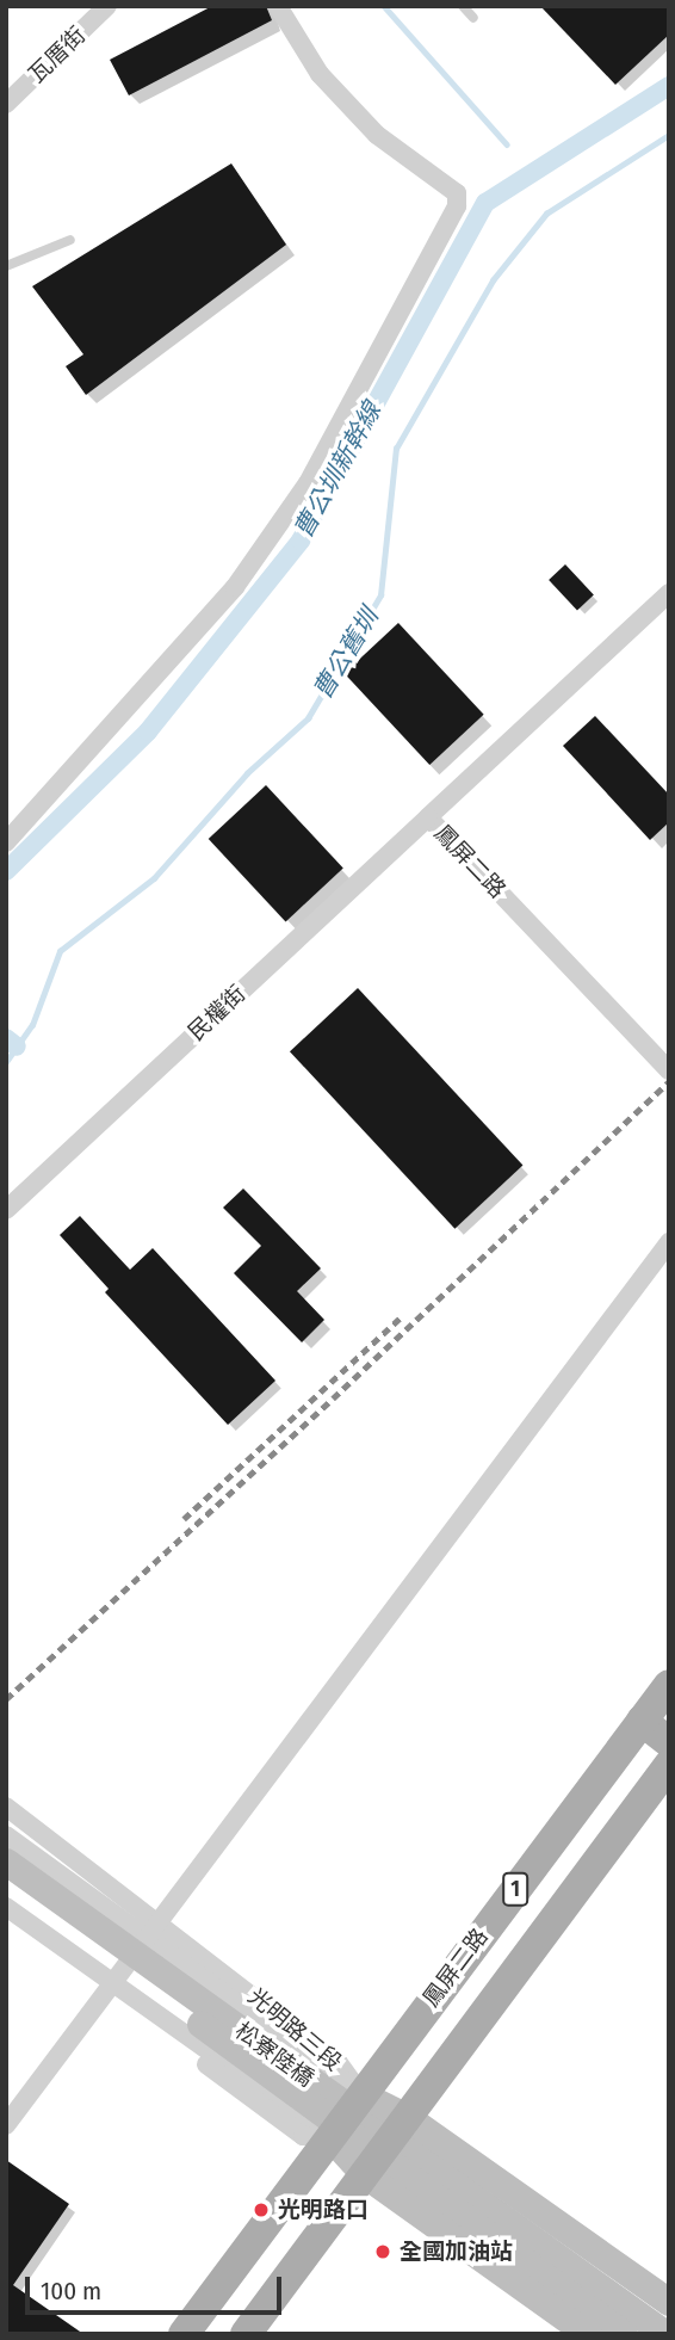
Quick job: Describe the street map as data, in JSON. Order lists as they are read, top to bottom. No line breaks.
{"streets":{"main road":["鳳屏二路","1"],"street":["瓦厝街","民權街","光明路三段","松寮陸橋"]},"crossings":[["鳳屏二路","民權街"],["鳳屏二路","1"],["鳳屏二路","光明路三段"],["鳳屏二路","松寮陸橋"],["1","光明路三段"],["1","松寮陸橋"],["光明路三段","松寮陸橋"]],"water":["曹公圳新幹線","曹公舊圳"],"places":["光明路口","全國加油站"],"scale_bar":"100 m"}
